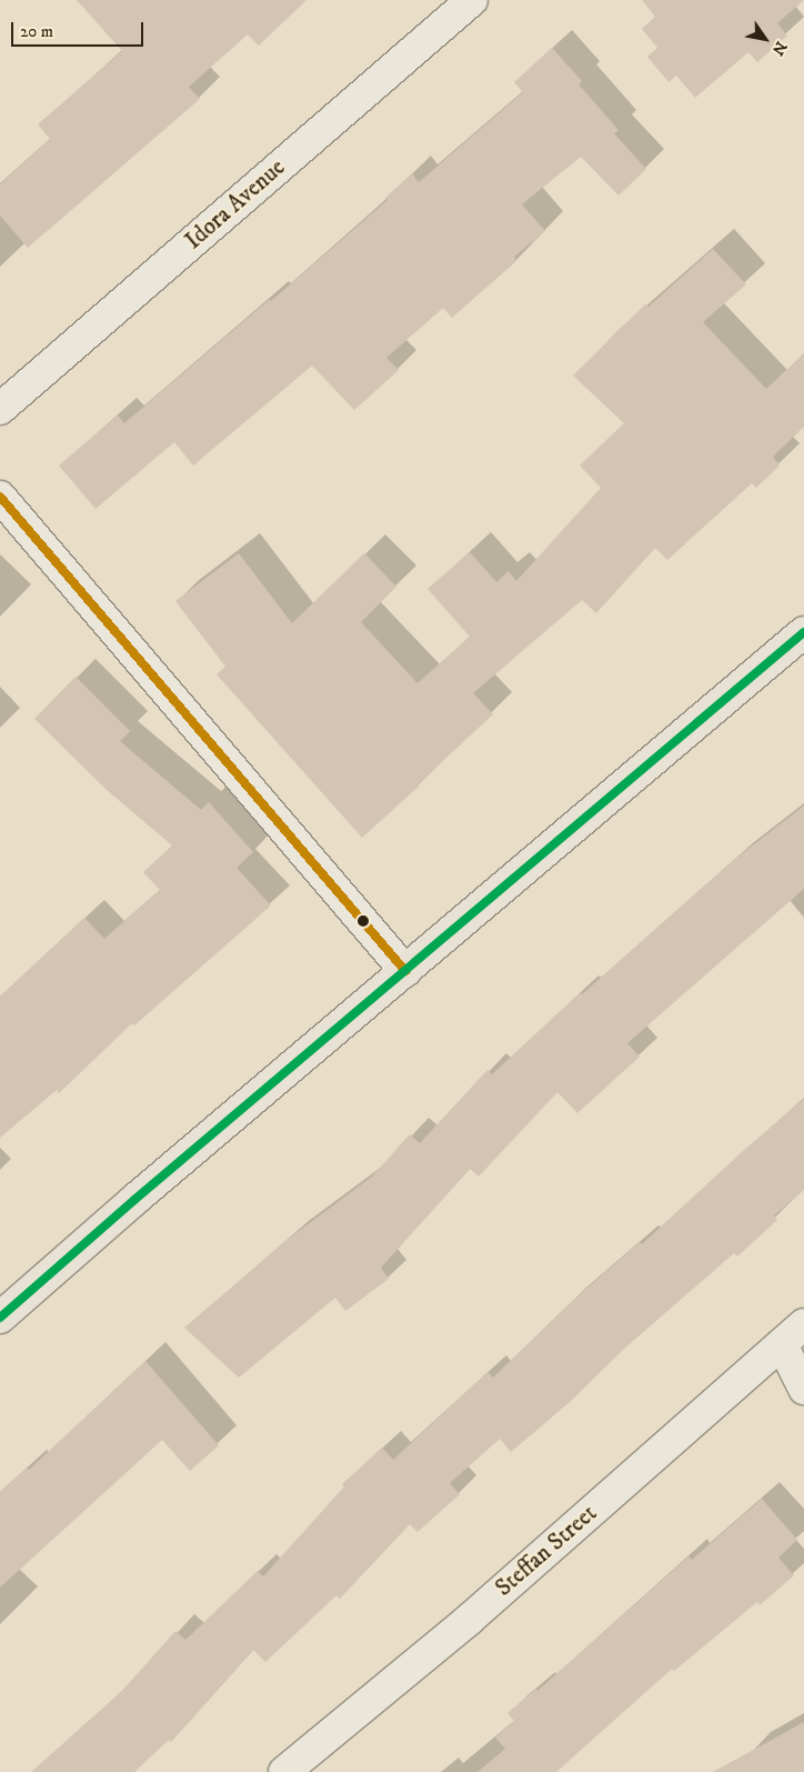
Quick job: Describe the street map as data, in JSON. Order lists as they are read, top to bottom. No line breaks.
{"streets":{"street":["Idora Avenue","Steffan Street"]},"scale_bar":"20 m","north":"bottom right"}
